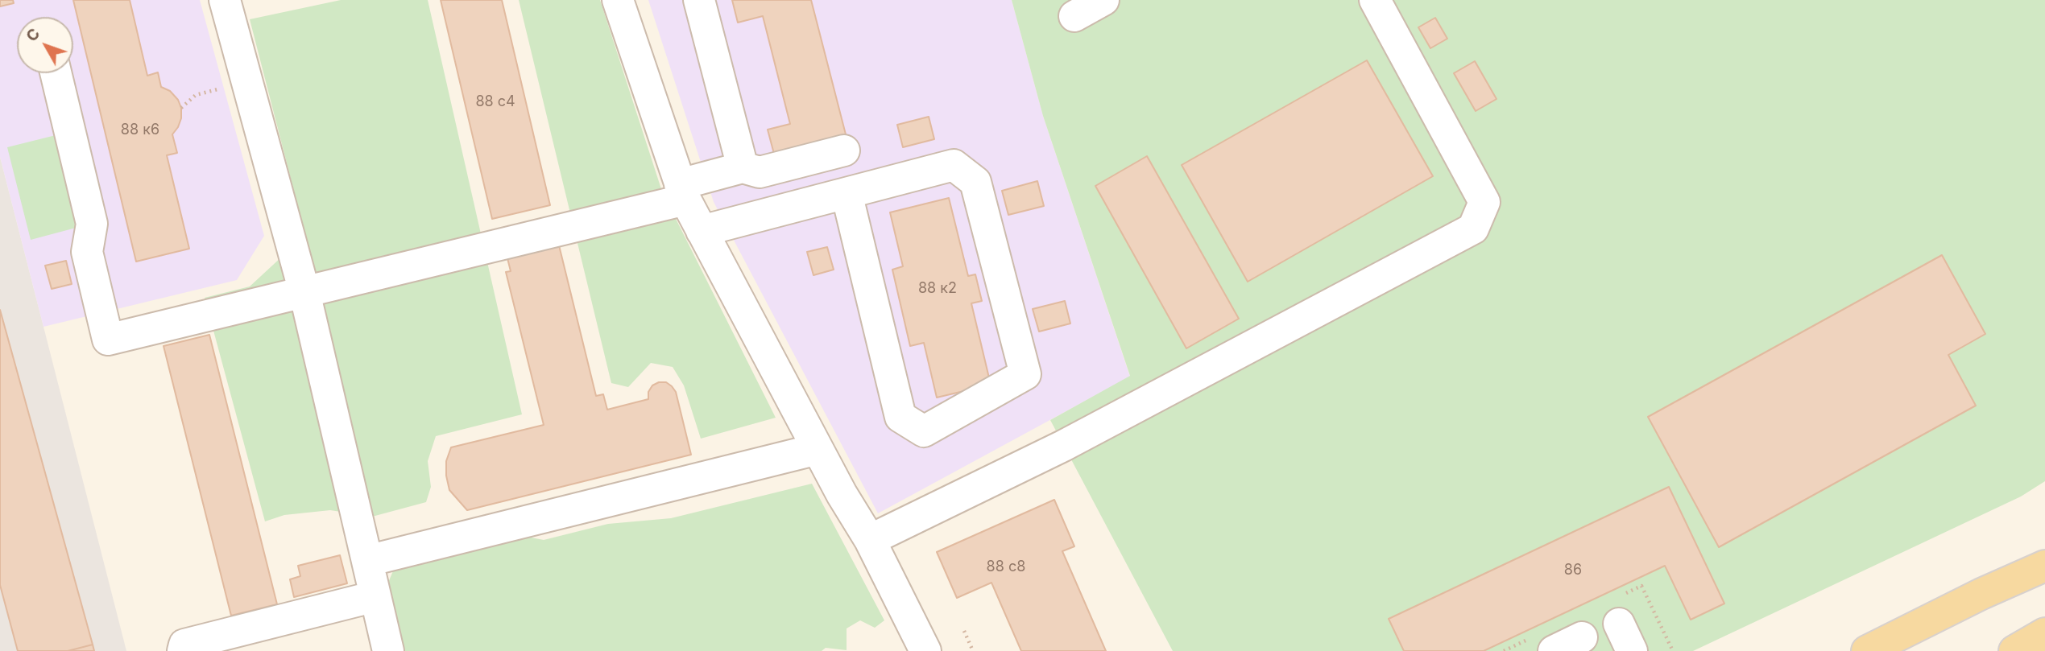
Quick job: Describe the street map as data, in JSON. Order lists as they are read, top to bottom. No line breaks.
{"house_numbers":["88 с4","88 к6","88 к2","88 с8","86"],"north":"top left"}
